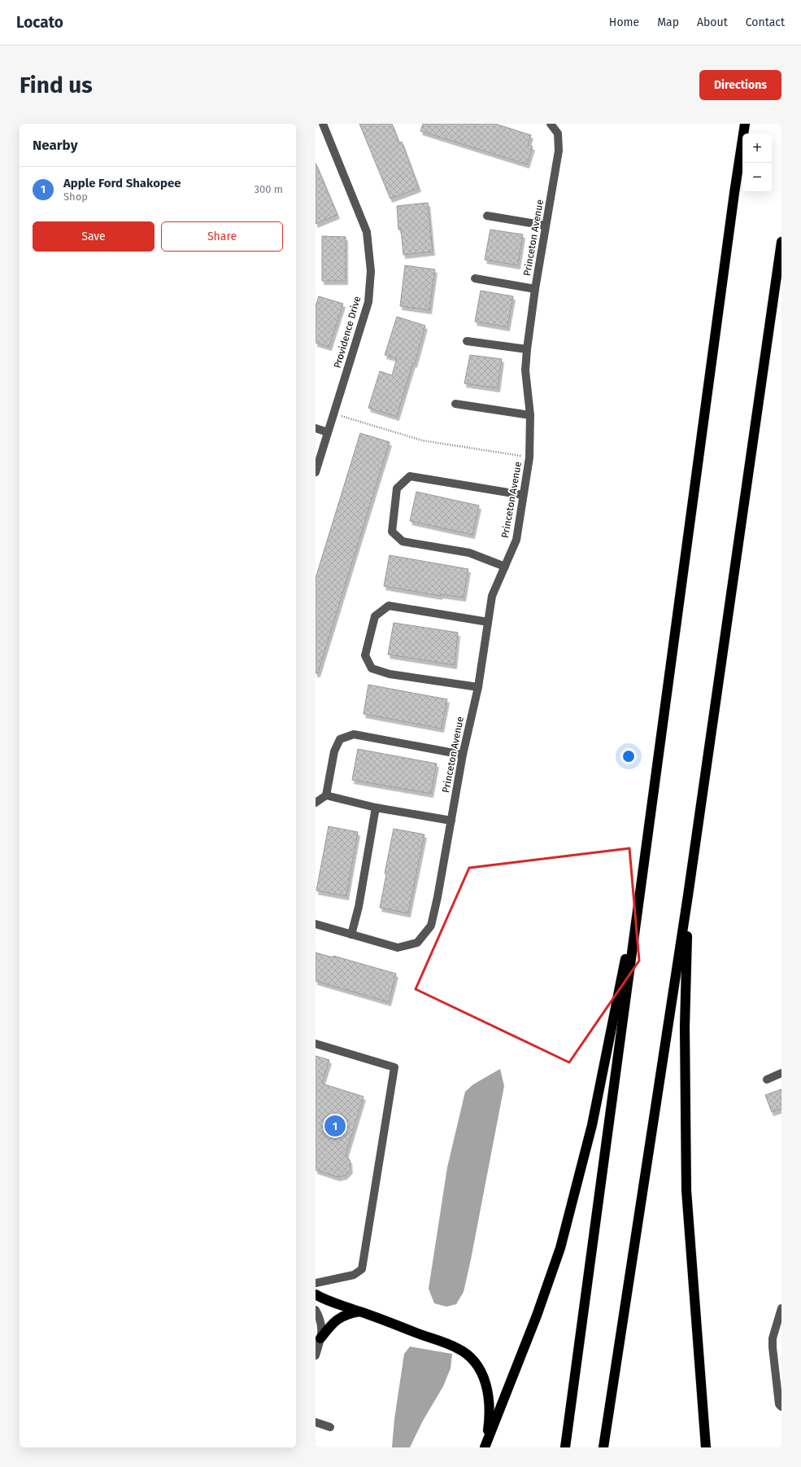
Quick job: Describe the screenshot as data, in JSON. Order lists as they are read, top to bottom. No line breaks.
{"streets":{"street":["Princeton Avenue","Providence Drive"]},"page":{"header":"Locato","nav":["Home","Map","About","Contact"],"buttons":["Directions",["Save","Share"]],"title":"Find us","heading":"Nearby","map_buttons":["+","−"],"list":[{"mark":"1","name":"Apple Ford Shakopee","note":"Shop","value":"300 m"}],"pins":"1"}}
